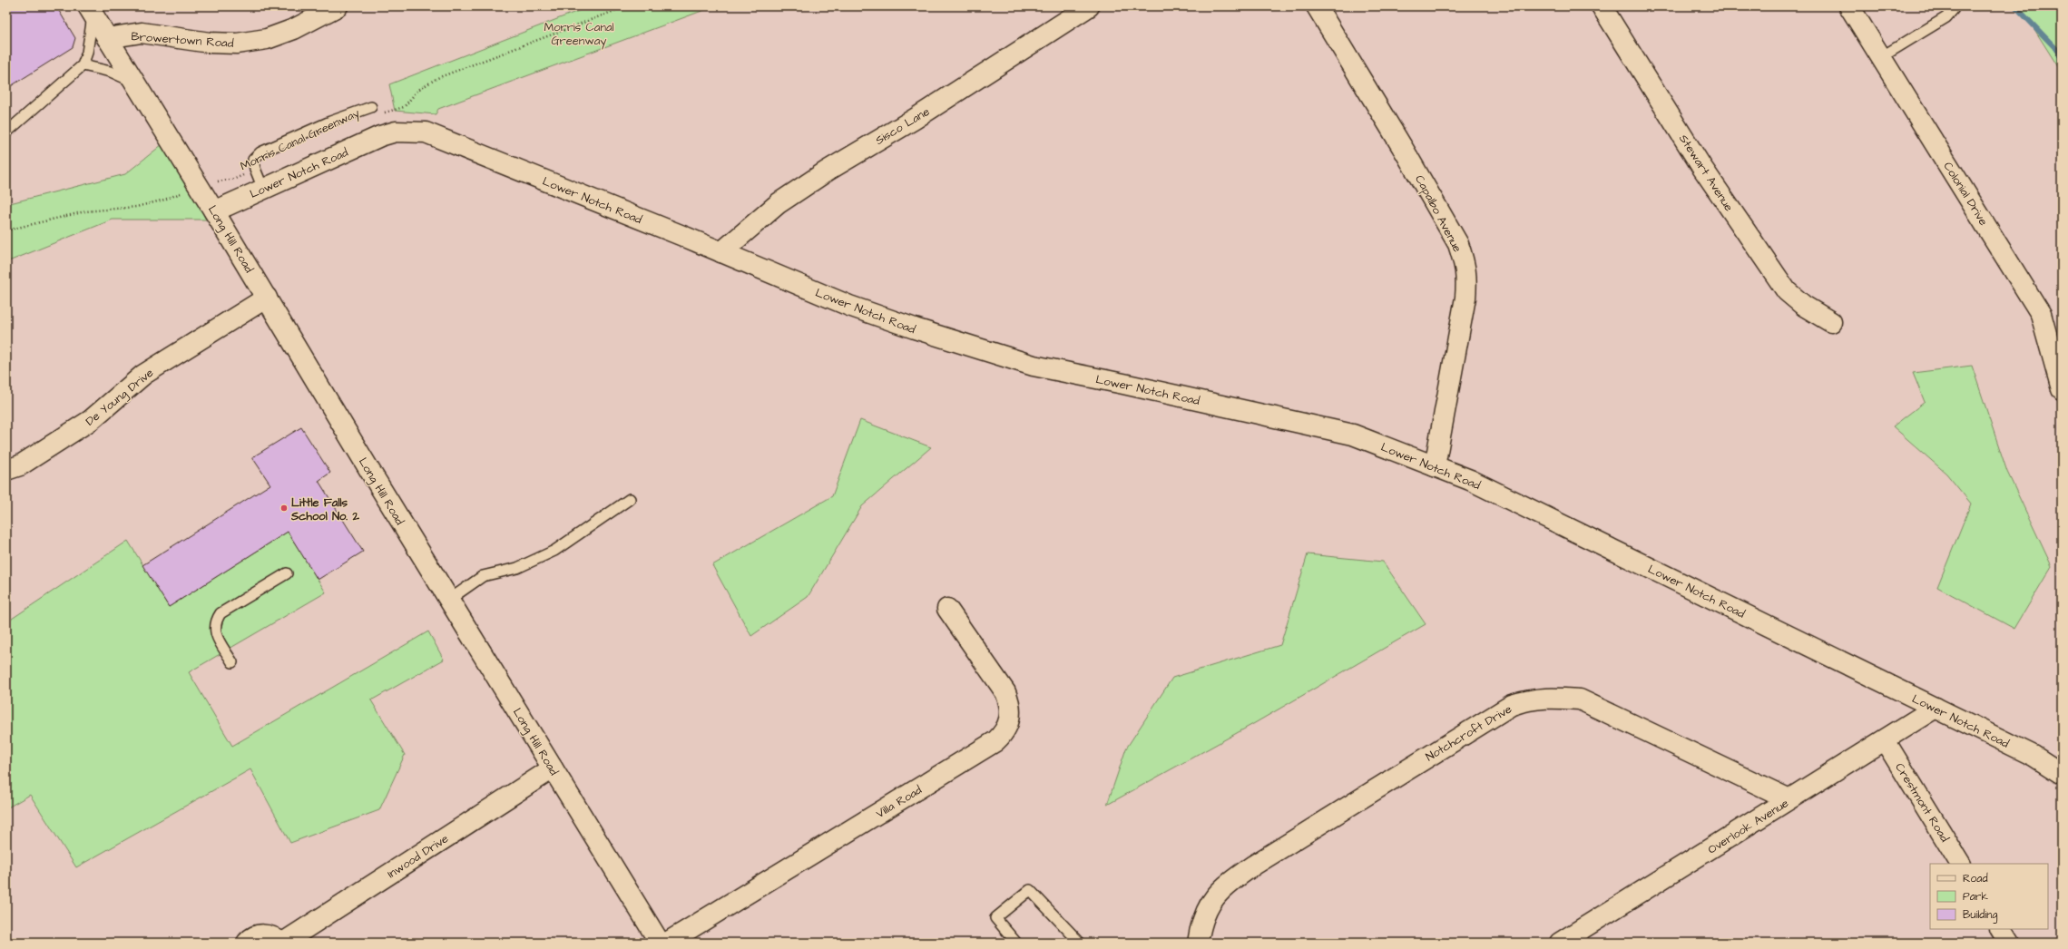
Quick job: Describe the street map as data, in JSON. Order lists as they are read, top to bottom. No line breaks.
{"streets":{"street":["Browertown Road","Sisco Lane","Lower Notch Road","Stewart Avenue","Colonial Drive","Capalbo Avenue","Long Hill Road","De Young Drive","Notchcroft Drive","Villa Road","Crestmont Road","Overlook Avenue","Inwood Drive"],"path":["Morris Canal Greenway"]},"crossings":[["Browertown Road","Long Hill Road"],["Sisco Lane","Lower Notch Road"],["Lower Notch Road","Capalbo Avenue"],["Lower Notch Road","Long Hill Road"],["Lower Notch Road","Overlook Avenue"],["Long Hill Road","De Young Drive"],["Long Hill Road","Inwood Drive"],["Notchcroft Drive","Overlook Avenue"],["Crestmont Road","Overlook Avenue"]],"parks":["Morris Canal Greenway"],"places":["Little Falls School No. 2"],"legend":["Road","Park","Building"]}
